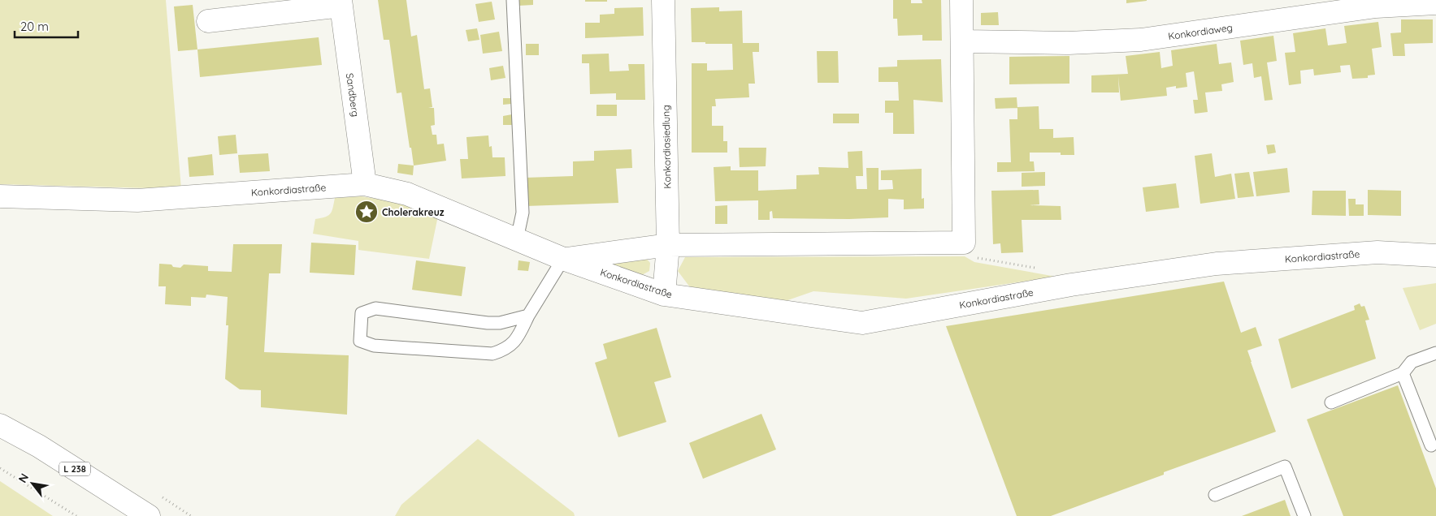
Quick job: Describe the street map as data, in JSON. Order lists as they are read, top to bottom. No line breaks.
{"streets":{"street":["Konkordiaweg","Sandberg","Konkordiasiedlung","Konkordiastraße","L 238"]},"crossings":[["Sandberg","Konkordiastraße"],["Konkordiasiedlung","Konkordiastraße"]],"places":{"place":["Cholerakreuz"]},"scale_bar":"20 m","north":"top left"}
